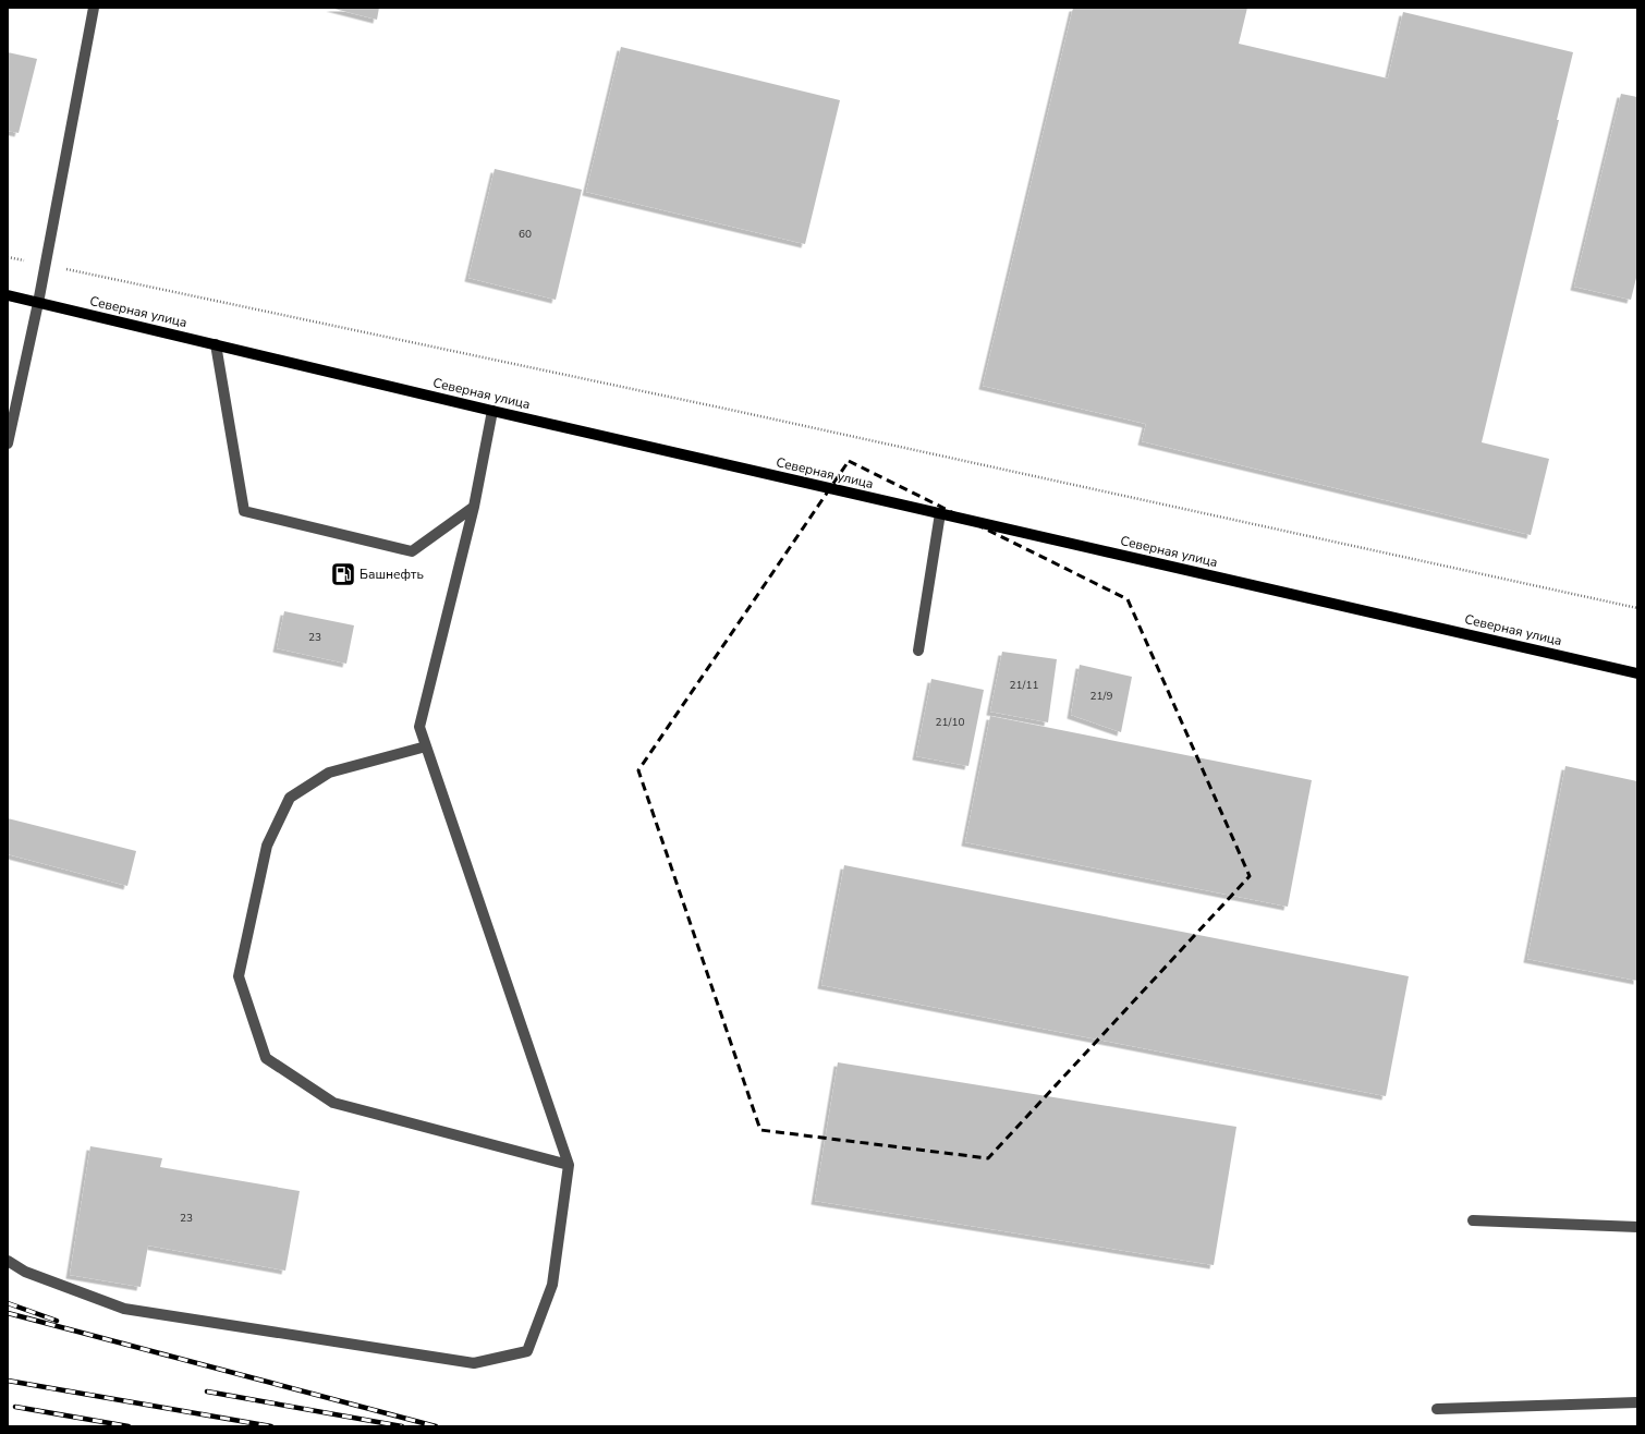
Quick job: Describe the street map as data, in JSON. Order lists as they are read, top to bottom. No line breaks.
{"streets":{"main road":["Северная улица"]},"places":{"fuel station":["Башнефть"]},"house_numbers":["60","23","21/11","21/9","21/10","23"]}
